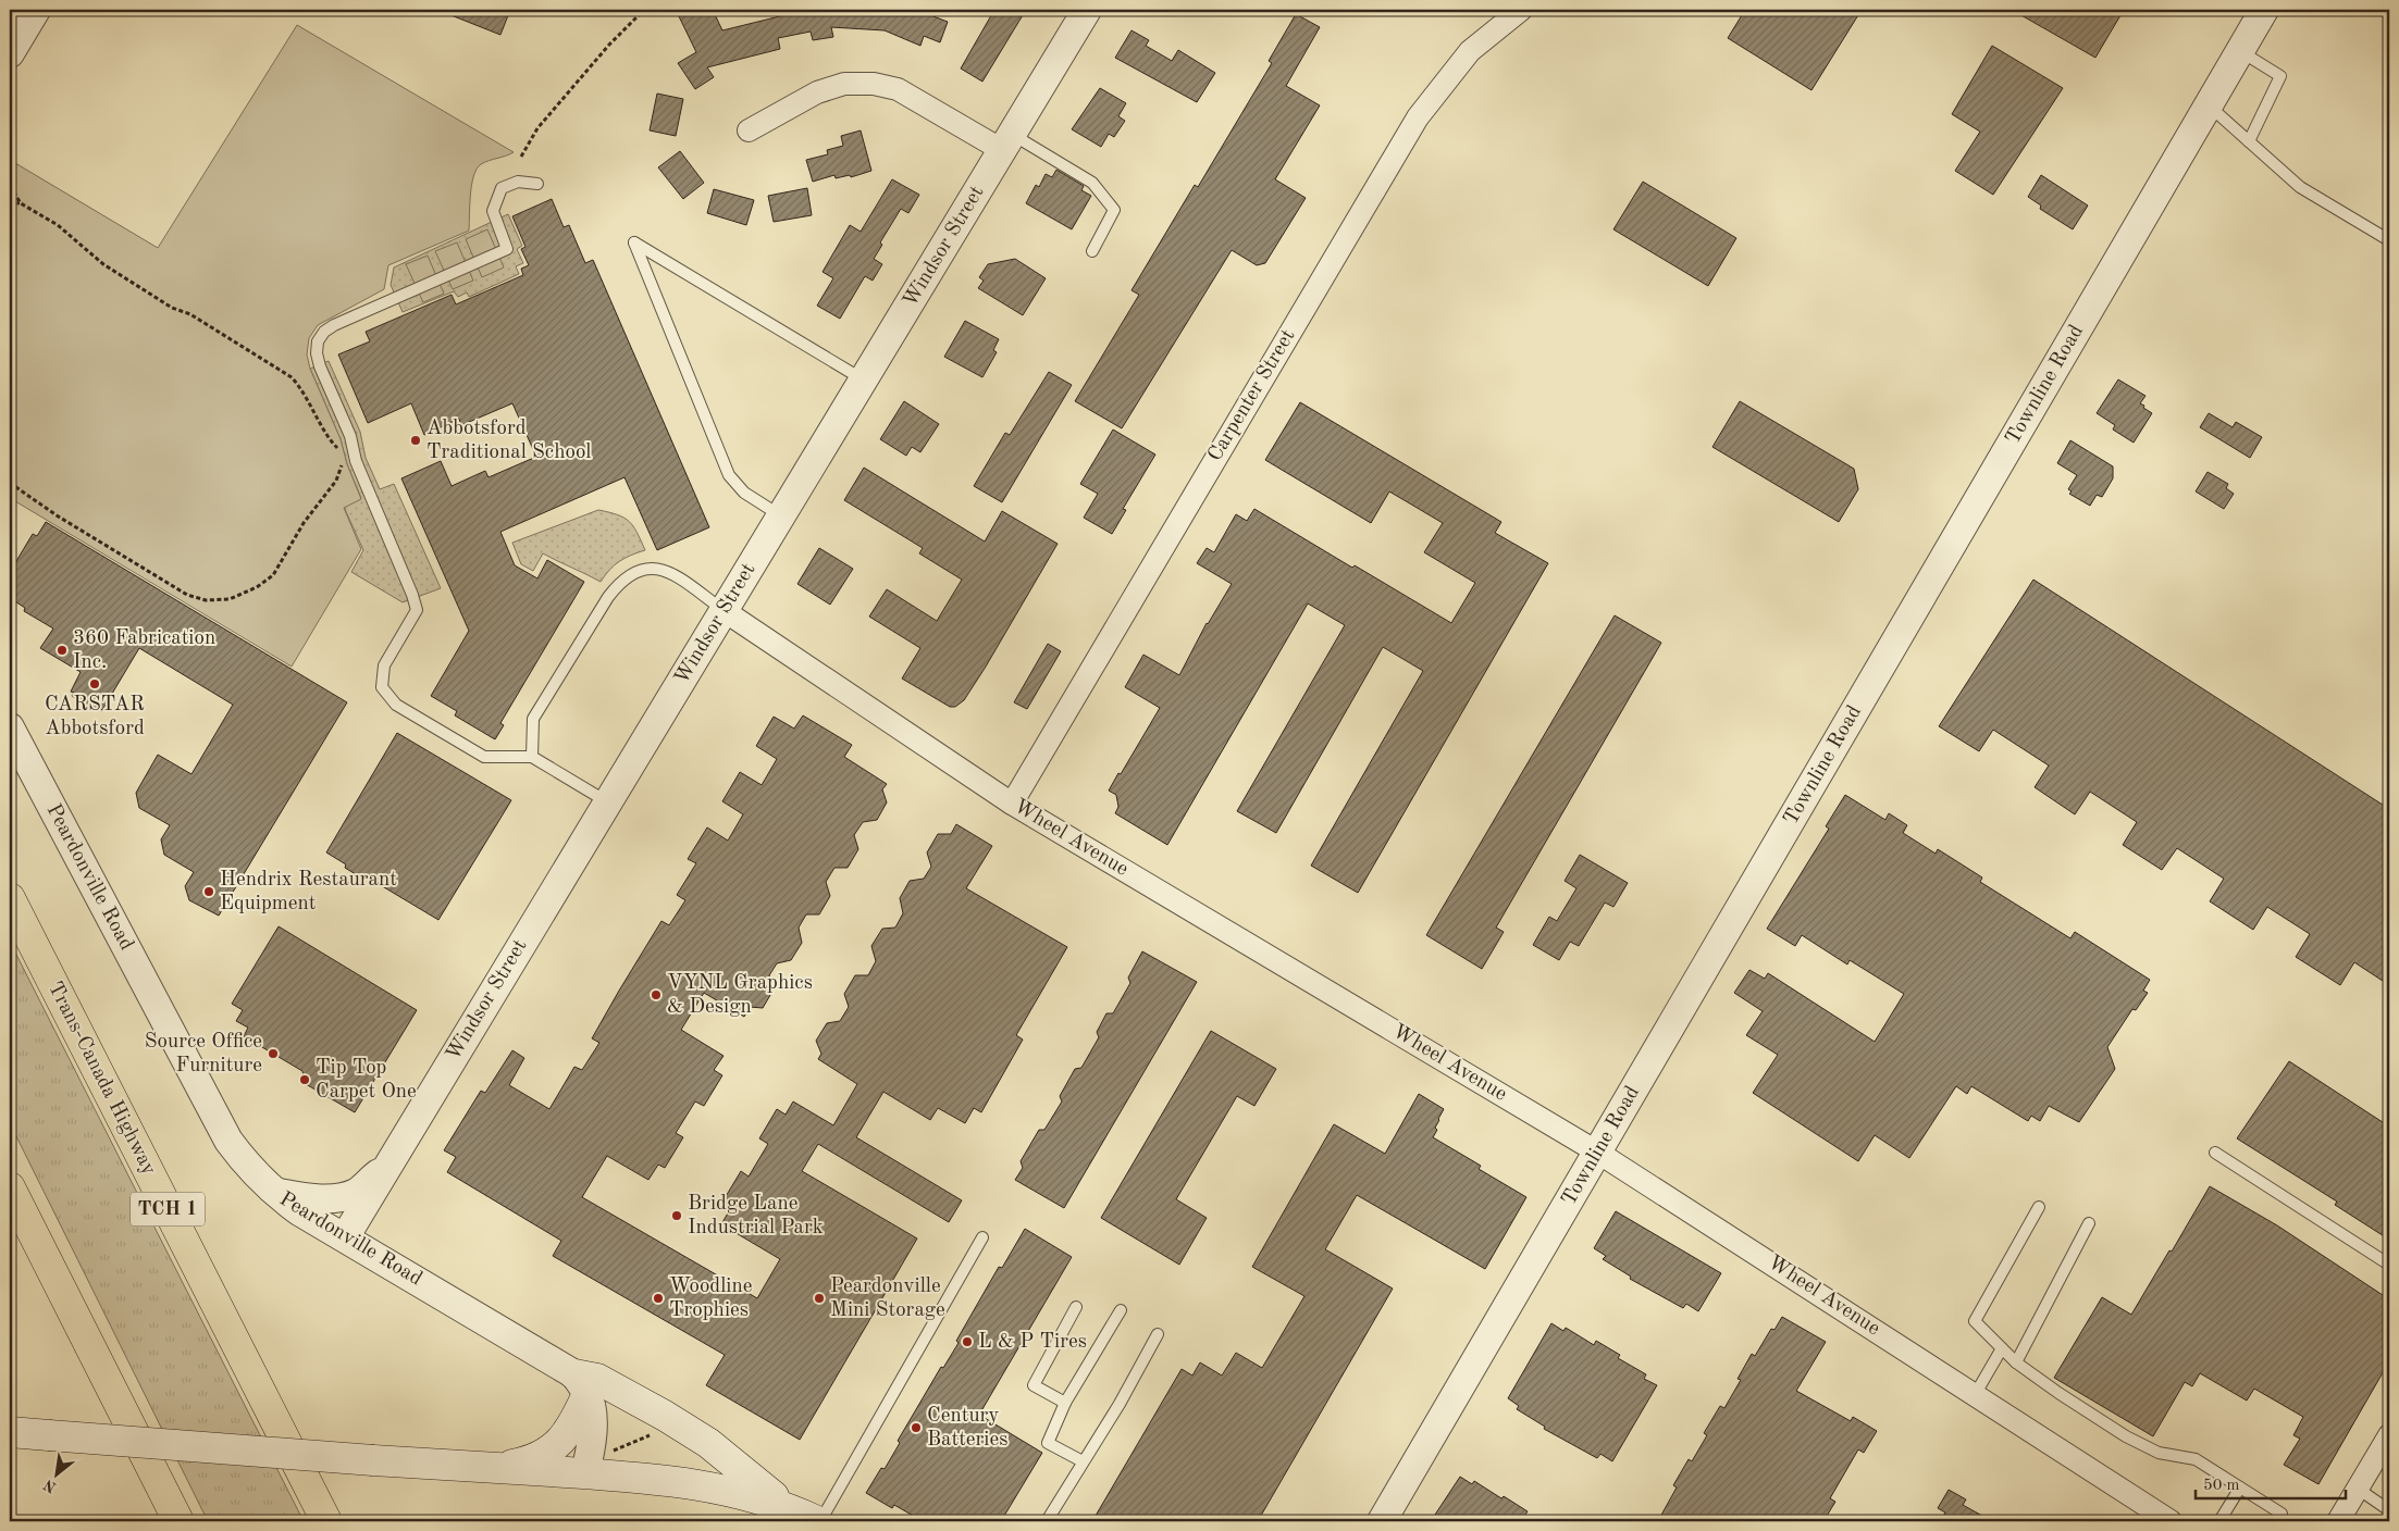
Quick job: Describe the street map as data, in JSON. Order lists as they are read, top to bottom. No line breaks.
{"streets":{"highway":["Trans-Canada Highway","TCH 1"],"street":["Windsor Street","Townline Road","Carpenter Street","Wheel Avenue","Peardonville Road"]},"crossings":[["Windsor Street","Wheel Avenue"],["Windsor Street","Peardonville Road"],["Townline Road","Wheel Avenue"],["Carpenter Street","Wheel Avenue"]],"places":["Abbotsford Traditional School","360 Fabrication Inc.","CARSTAR Abbotsford","Hendrix Restaurant Equipment","VYNL Graphics & Design","Source Office Furniture","Tip Top Carpet One","Bridge Lane Industrial Park","Woodline Trophies","Peardonville Mini Storage","L & P Tires","Century Batteries"],"scale_bar":"50 m","north":"bottom left"}
